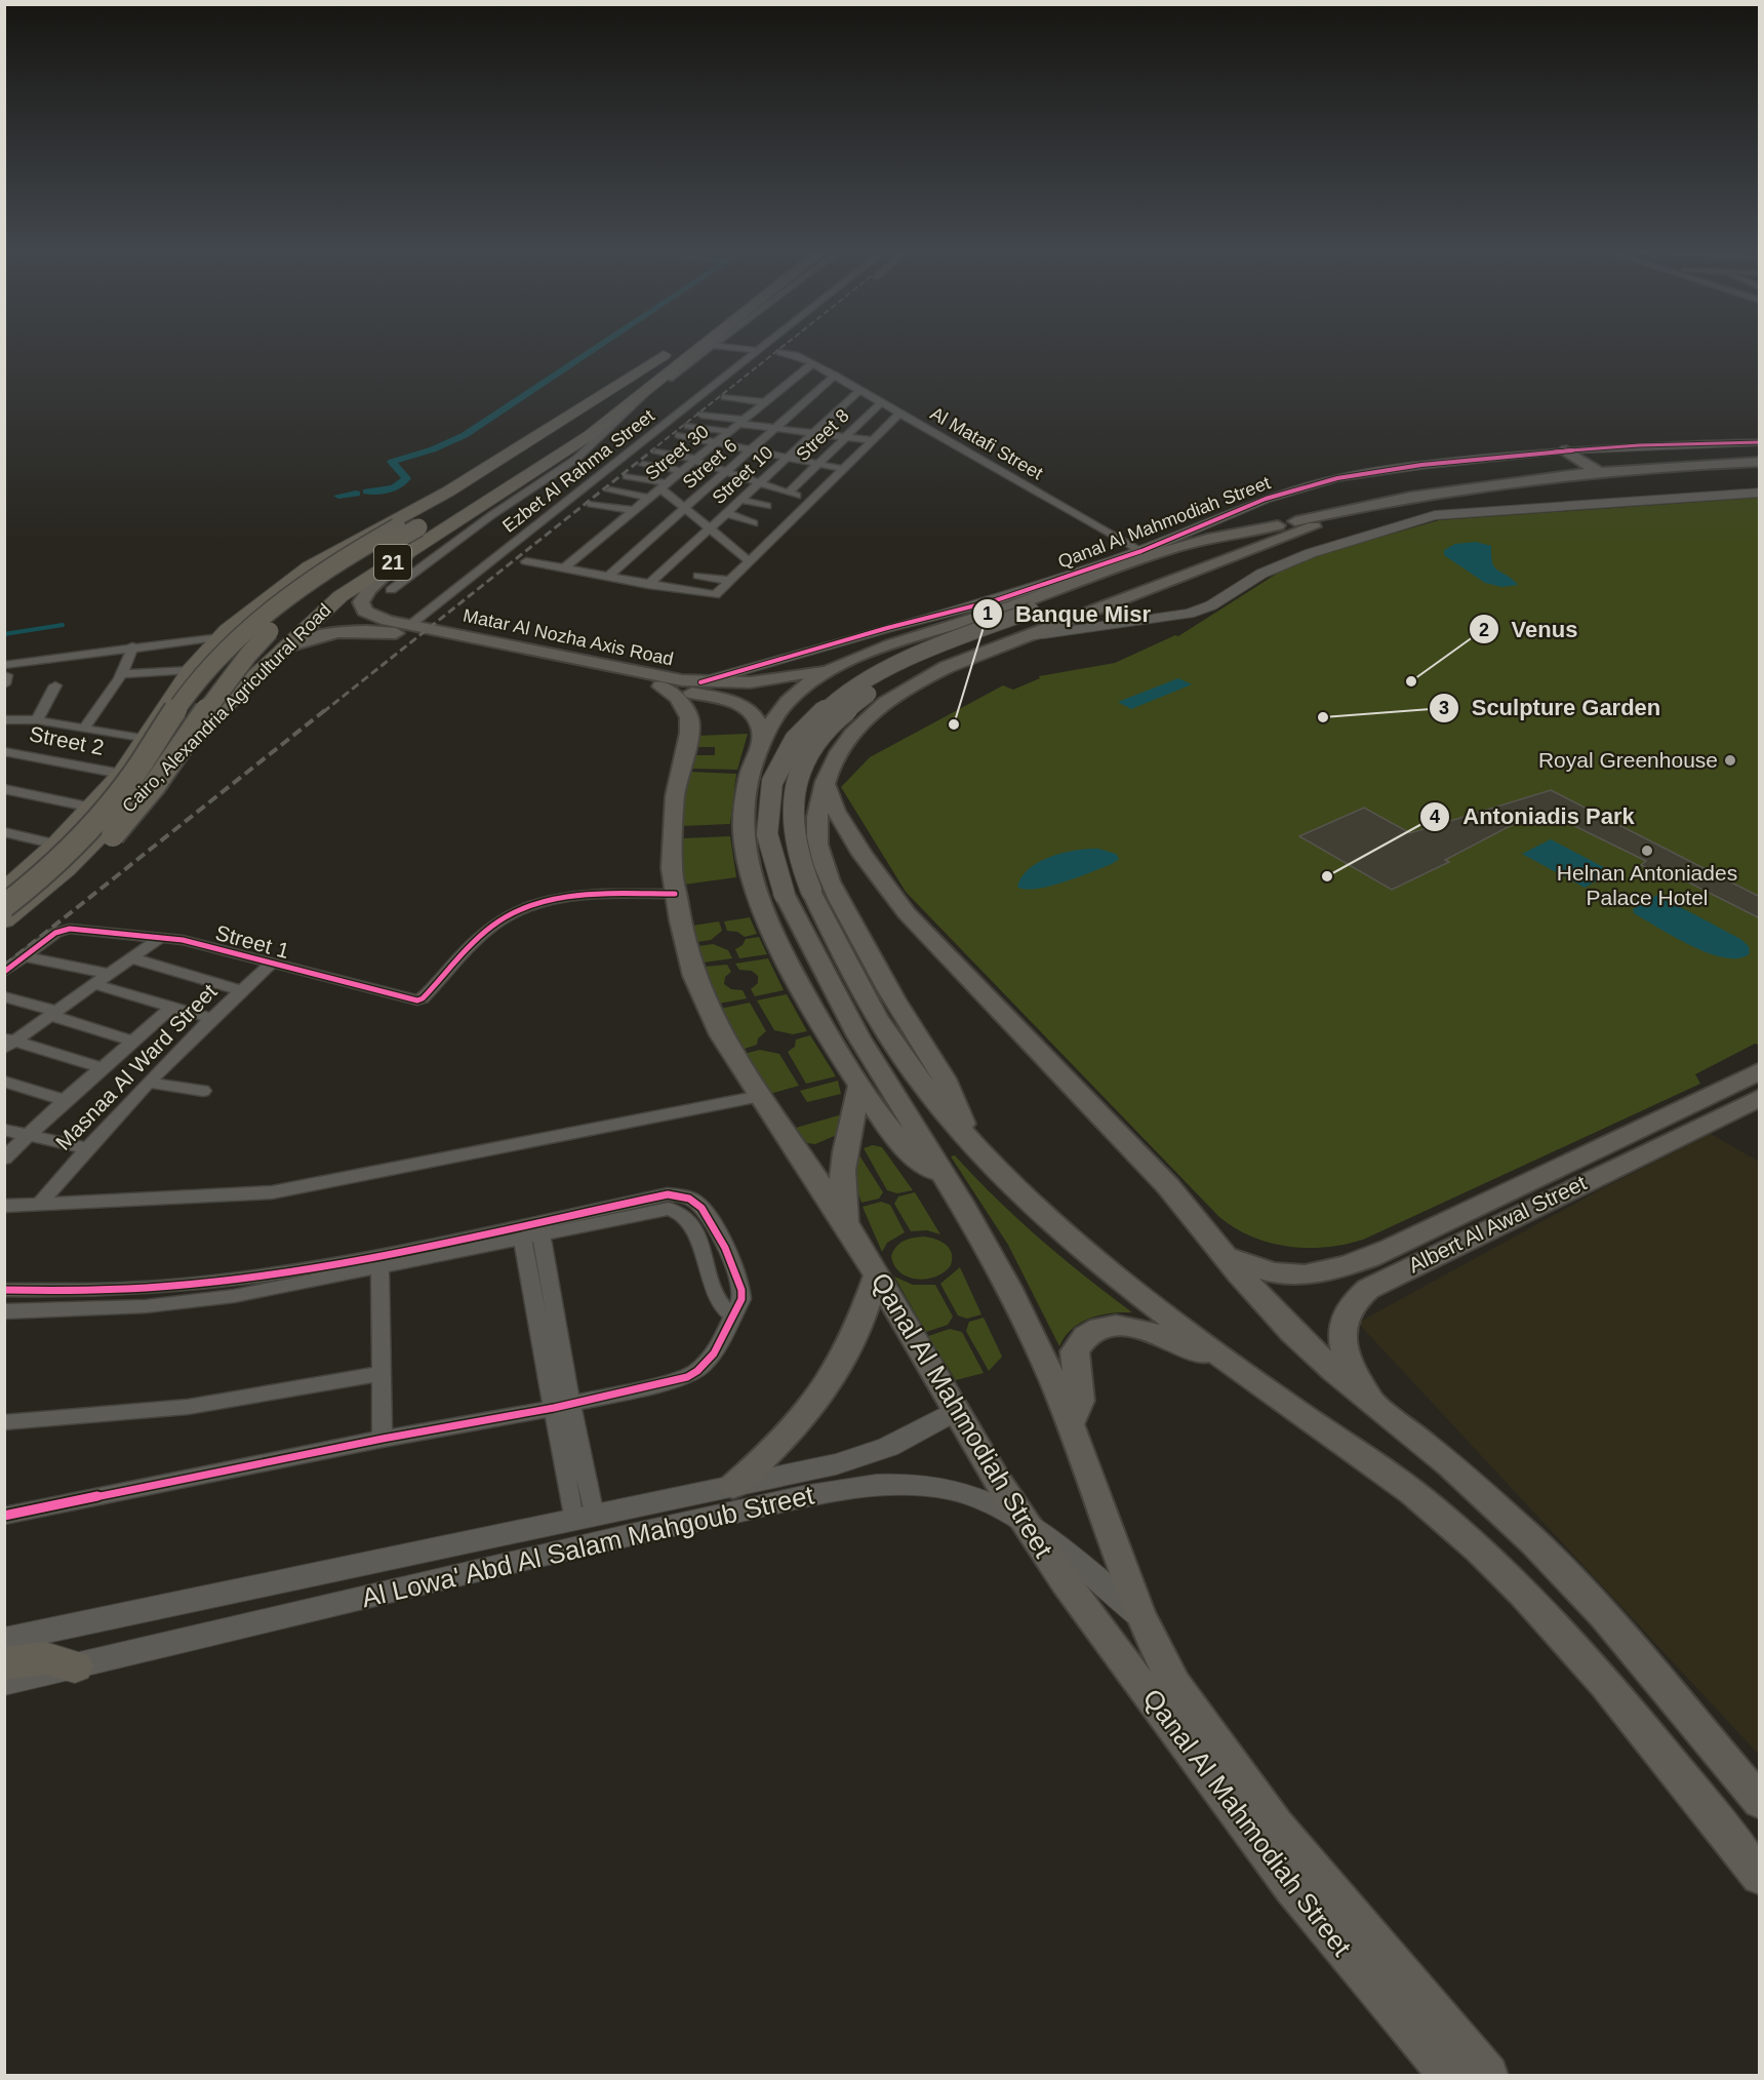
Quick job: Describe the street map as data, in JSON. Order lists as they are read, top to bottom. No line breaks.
{"streets":{"highway":["21","Cairo, Alexandria Agricultural Road"],"main road":["Qanal Al Mahmodiah Street","Matar Al Nozha Axis Road","Albert Al Awal Street"],"street":["Street 8","Al Matafi Street","Street 30","Street 6","Ezbet Al Rahma Street","Street 10","Street 2","Street 1","Masnaa Al Ward Street","Al Lowa' Abd Al Salam Mahgoub Street"]},"crossings":[["Street 8","Al Matafi Street"],["Al Matafi Street","Street 30"],["Al Matafi Street","Street 6"],["Al Matafi Street","Street 10"],["Al Matafi Street","Qanal Al Mahmodiah Street"],["Ezbet Al Rahma Street","Matar Al Nozha Axis Road"],["Qanal Al Mahmodiah Street","Matar Al Nozha Axis Road"],["Qanal Al Mahmodiah Street","Street 1"],["Qanal Al Mahmodiah Street","Al Lowa' Abd Al Salam Mahgoub Street"],["Matar Al Nozha Axis Road","Cairo, Alexandria Agricultural Road"],["Cairo, Alexandria Agricultural Road","Street 2"],["Street 1","Masnaa Al Ward Street"]],"places":["Venus","Sculpture Garden","Banque Misr","Royal Greenhouse","Helnan Antoniades Palace Hotel","Antoniadis Park"]}
